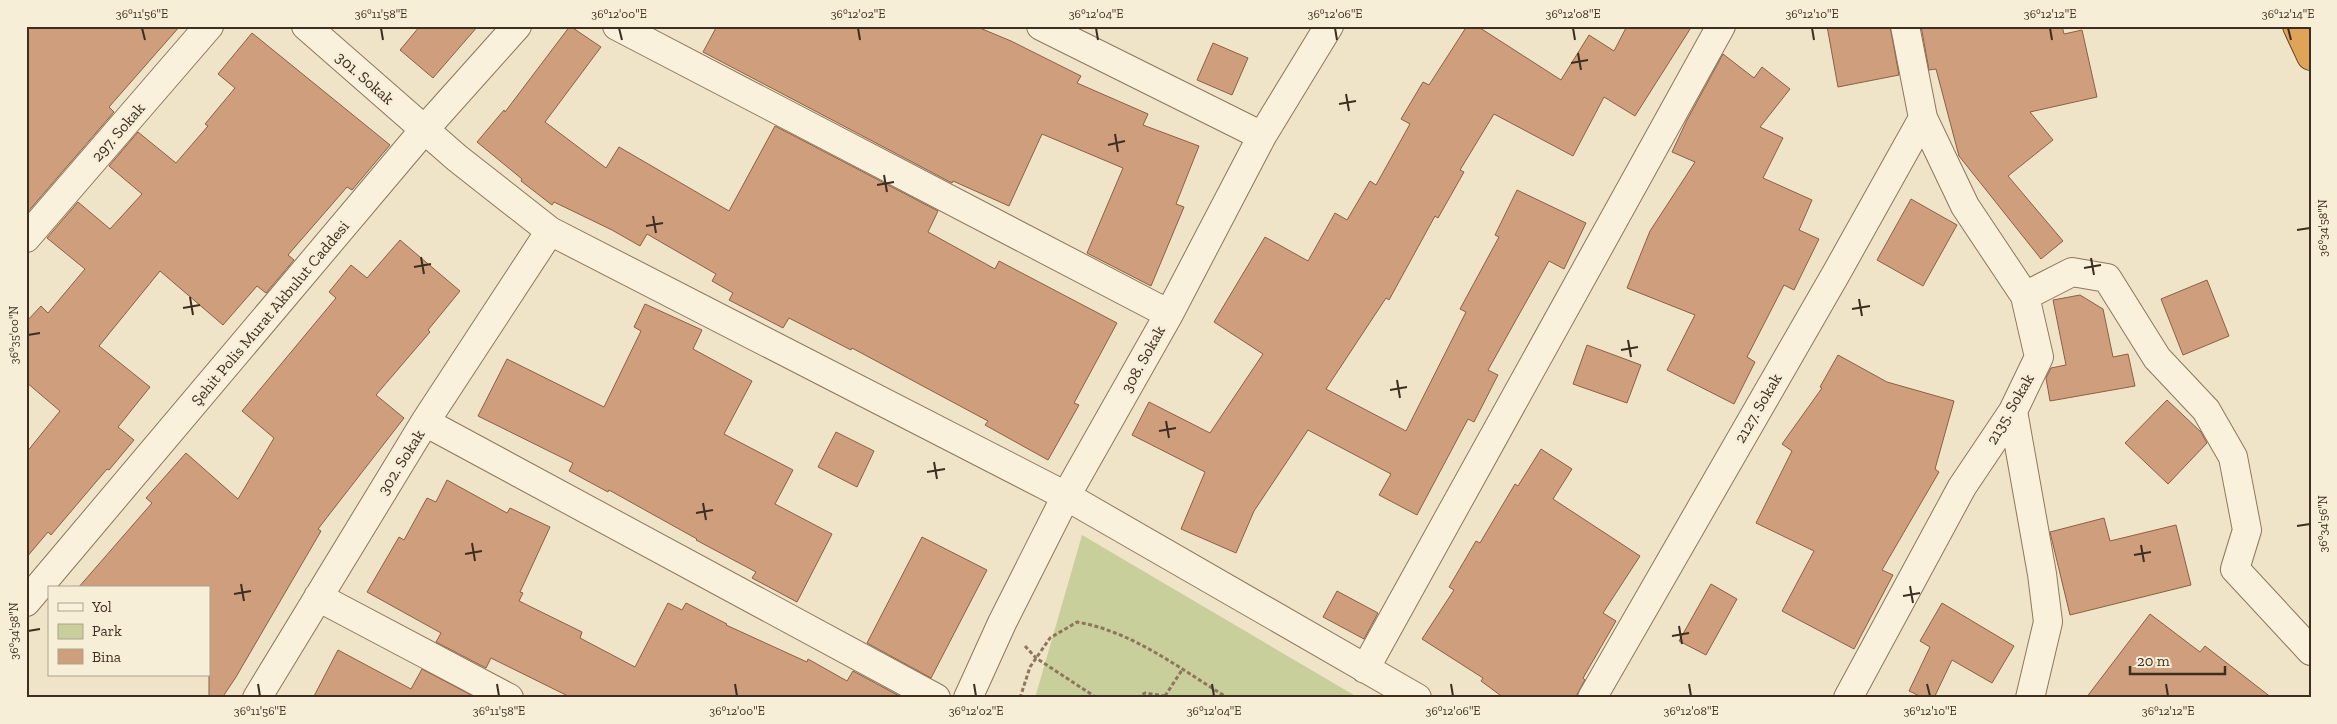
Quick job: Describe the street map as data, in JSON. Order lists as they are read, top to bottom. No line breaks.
{"streets":{"street":["301. Sokak","297. Sokak","Şehit Polis Murat Akbulut Caddesi","308. Sokak","2127. Sokak","2135. Sokak","302. Sokak"]},"crossings":[["301. Sokak","Şehit Polis Murat Akbulut Caddesi"],["301. Sokak","308. Sokak"],["301. Sokak","302. Sokak"],["2127. Sokak","2135. Sokak"]],"legend":["Yol","Park","Bina"],"scale_bar":"20 m","coordinates":["36°11'56\"E","36°11'58\"E","36°12'00\"E","36°12'02\"E","36°12'04\"E","36°12'06\"E","36°12'08\"E","36°12'10\"E","36°12'12\"E","36°12'14\"E","36°34'58\"N","36°35'00\"N","36°34'56\"N"]}
